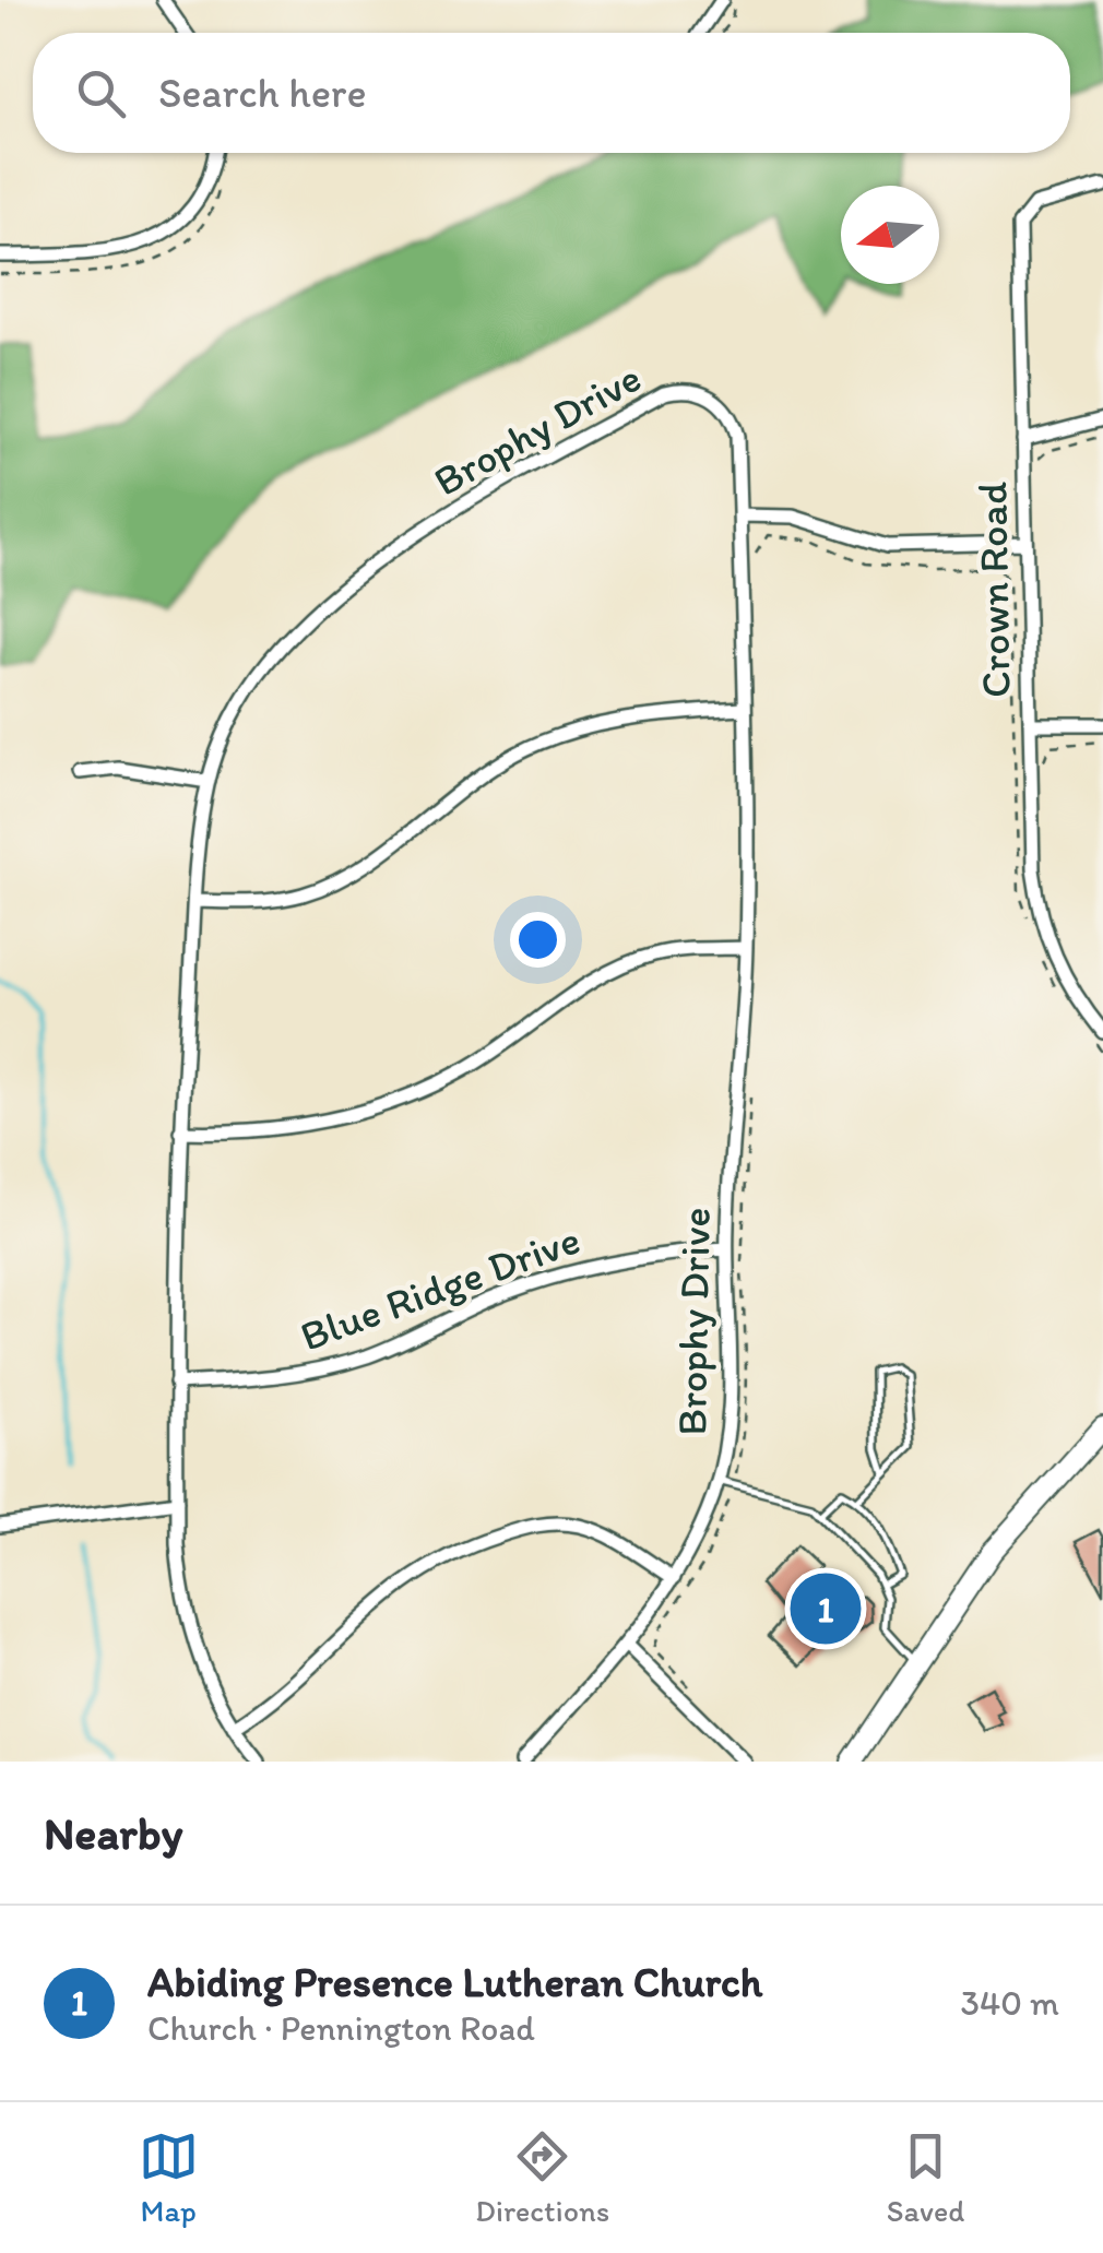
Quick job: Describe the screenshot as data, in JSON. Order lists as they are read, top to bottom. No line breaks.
{"streets":{"street":["Brophy Drive","Crown Road","Blue Ridge Drive"]},"crossings":[["Brophy Drive","Blue Ridge Drive"]],"north":"left","page":{"search":"Search here","pins":"1","heading":"Nearby","list":[{"mark":"1","name":"Abiding Presence Lutheran Church","note":"Church · Pennington Road","value":"340 m"}],"nav":["Map","Directions","Saved"]}}
